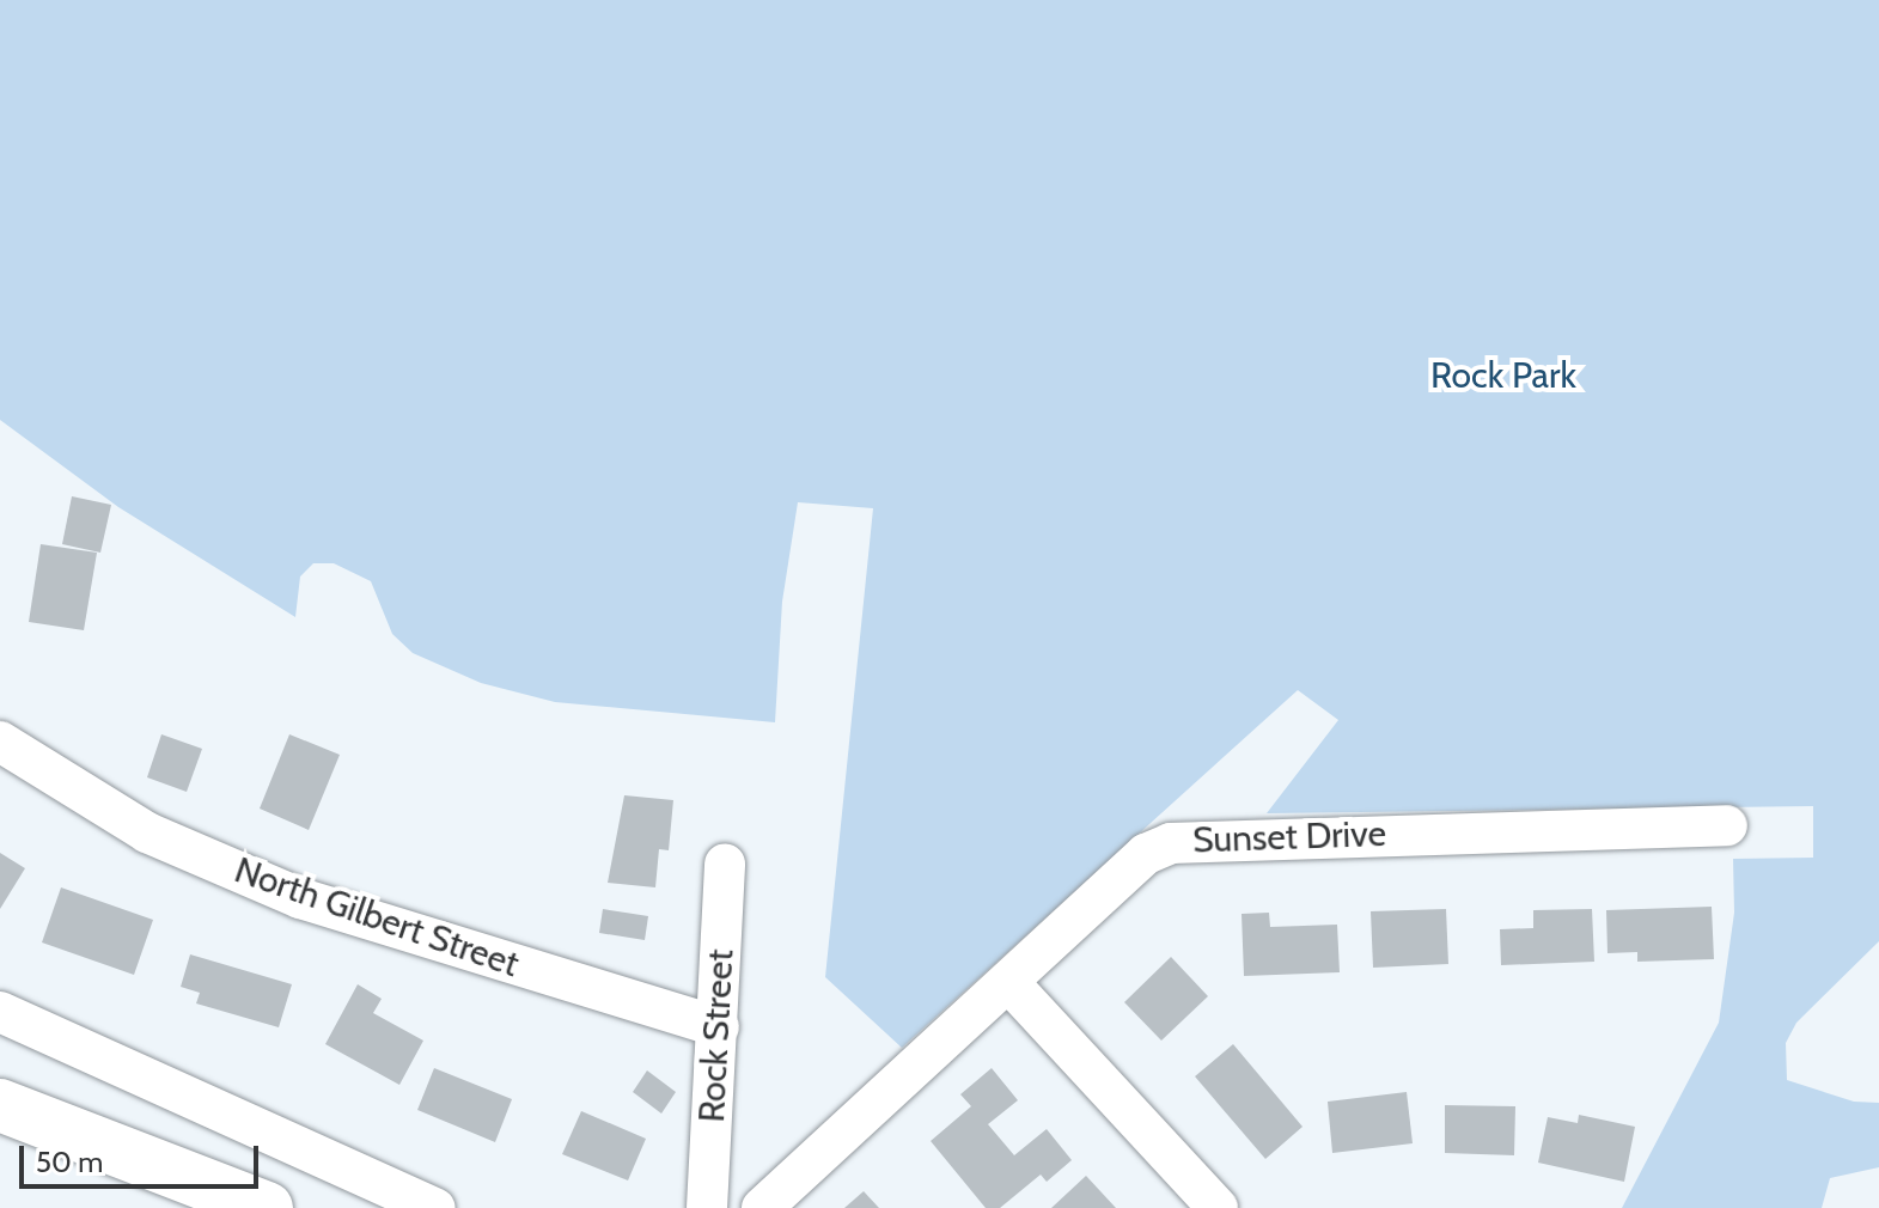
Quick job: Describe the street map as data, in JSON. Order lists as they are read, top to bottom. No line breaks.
{"streets":{"street":["Sunset Drive","North Gilbert Street","Rock Street"]},"crossings":[["North Gilbert Street","Rock Street"]],"parks":["Rock Park"],"scale_bar":"50 m"}
